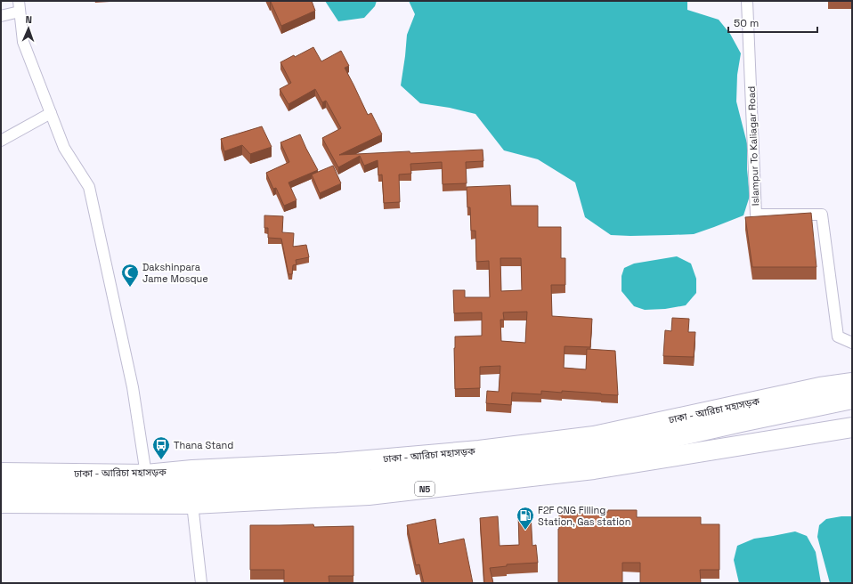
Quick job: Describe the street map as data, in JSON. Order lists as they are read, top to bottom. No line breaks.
{"streets":{"highway":["ঢাকা - আরিচা মহাসড়ক","N5"],"street":["Islampur To Kaliagar Road"]},"crossings":[["ঢাকা - আরিচা মহাসড়ক","N5"]],"places":{"mosque":["Dakshinpara Jame Mosque"],"bus stop":["Thana Stand"],"fuel station":["F2F CNG Filling Station, Gas station"]},"scale_bar":"50 m","north":"top"}
